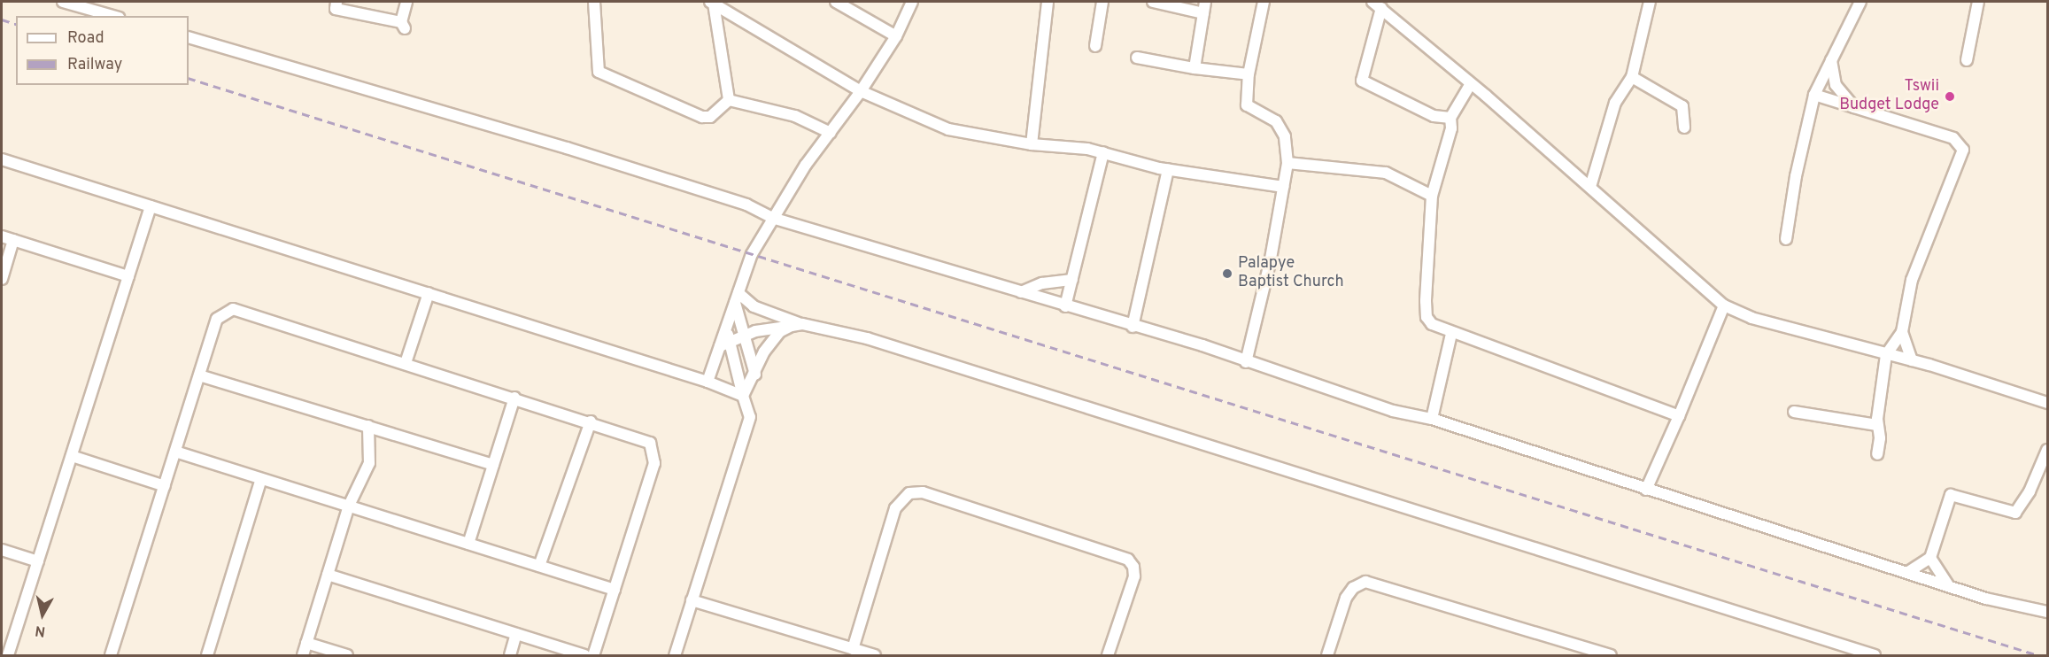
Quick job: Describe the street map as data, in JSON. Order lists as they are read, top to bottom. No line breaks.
{"places":["Tswii Budget Lodge","Palapye Baptist Church"],"legend":["Road","Railway"],"north":"bottom"}
